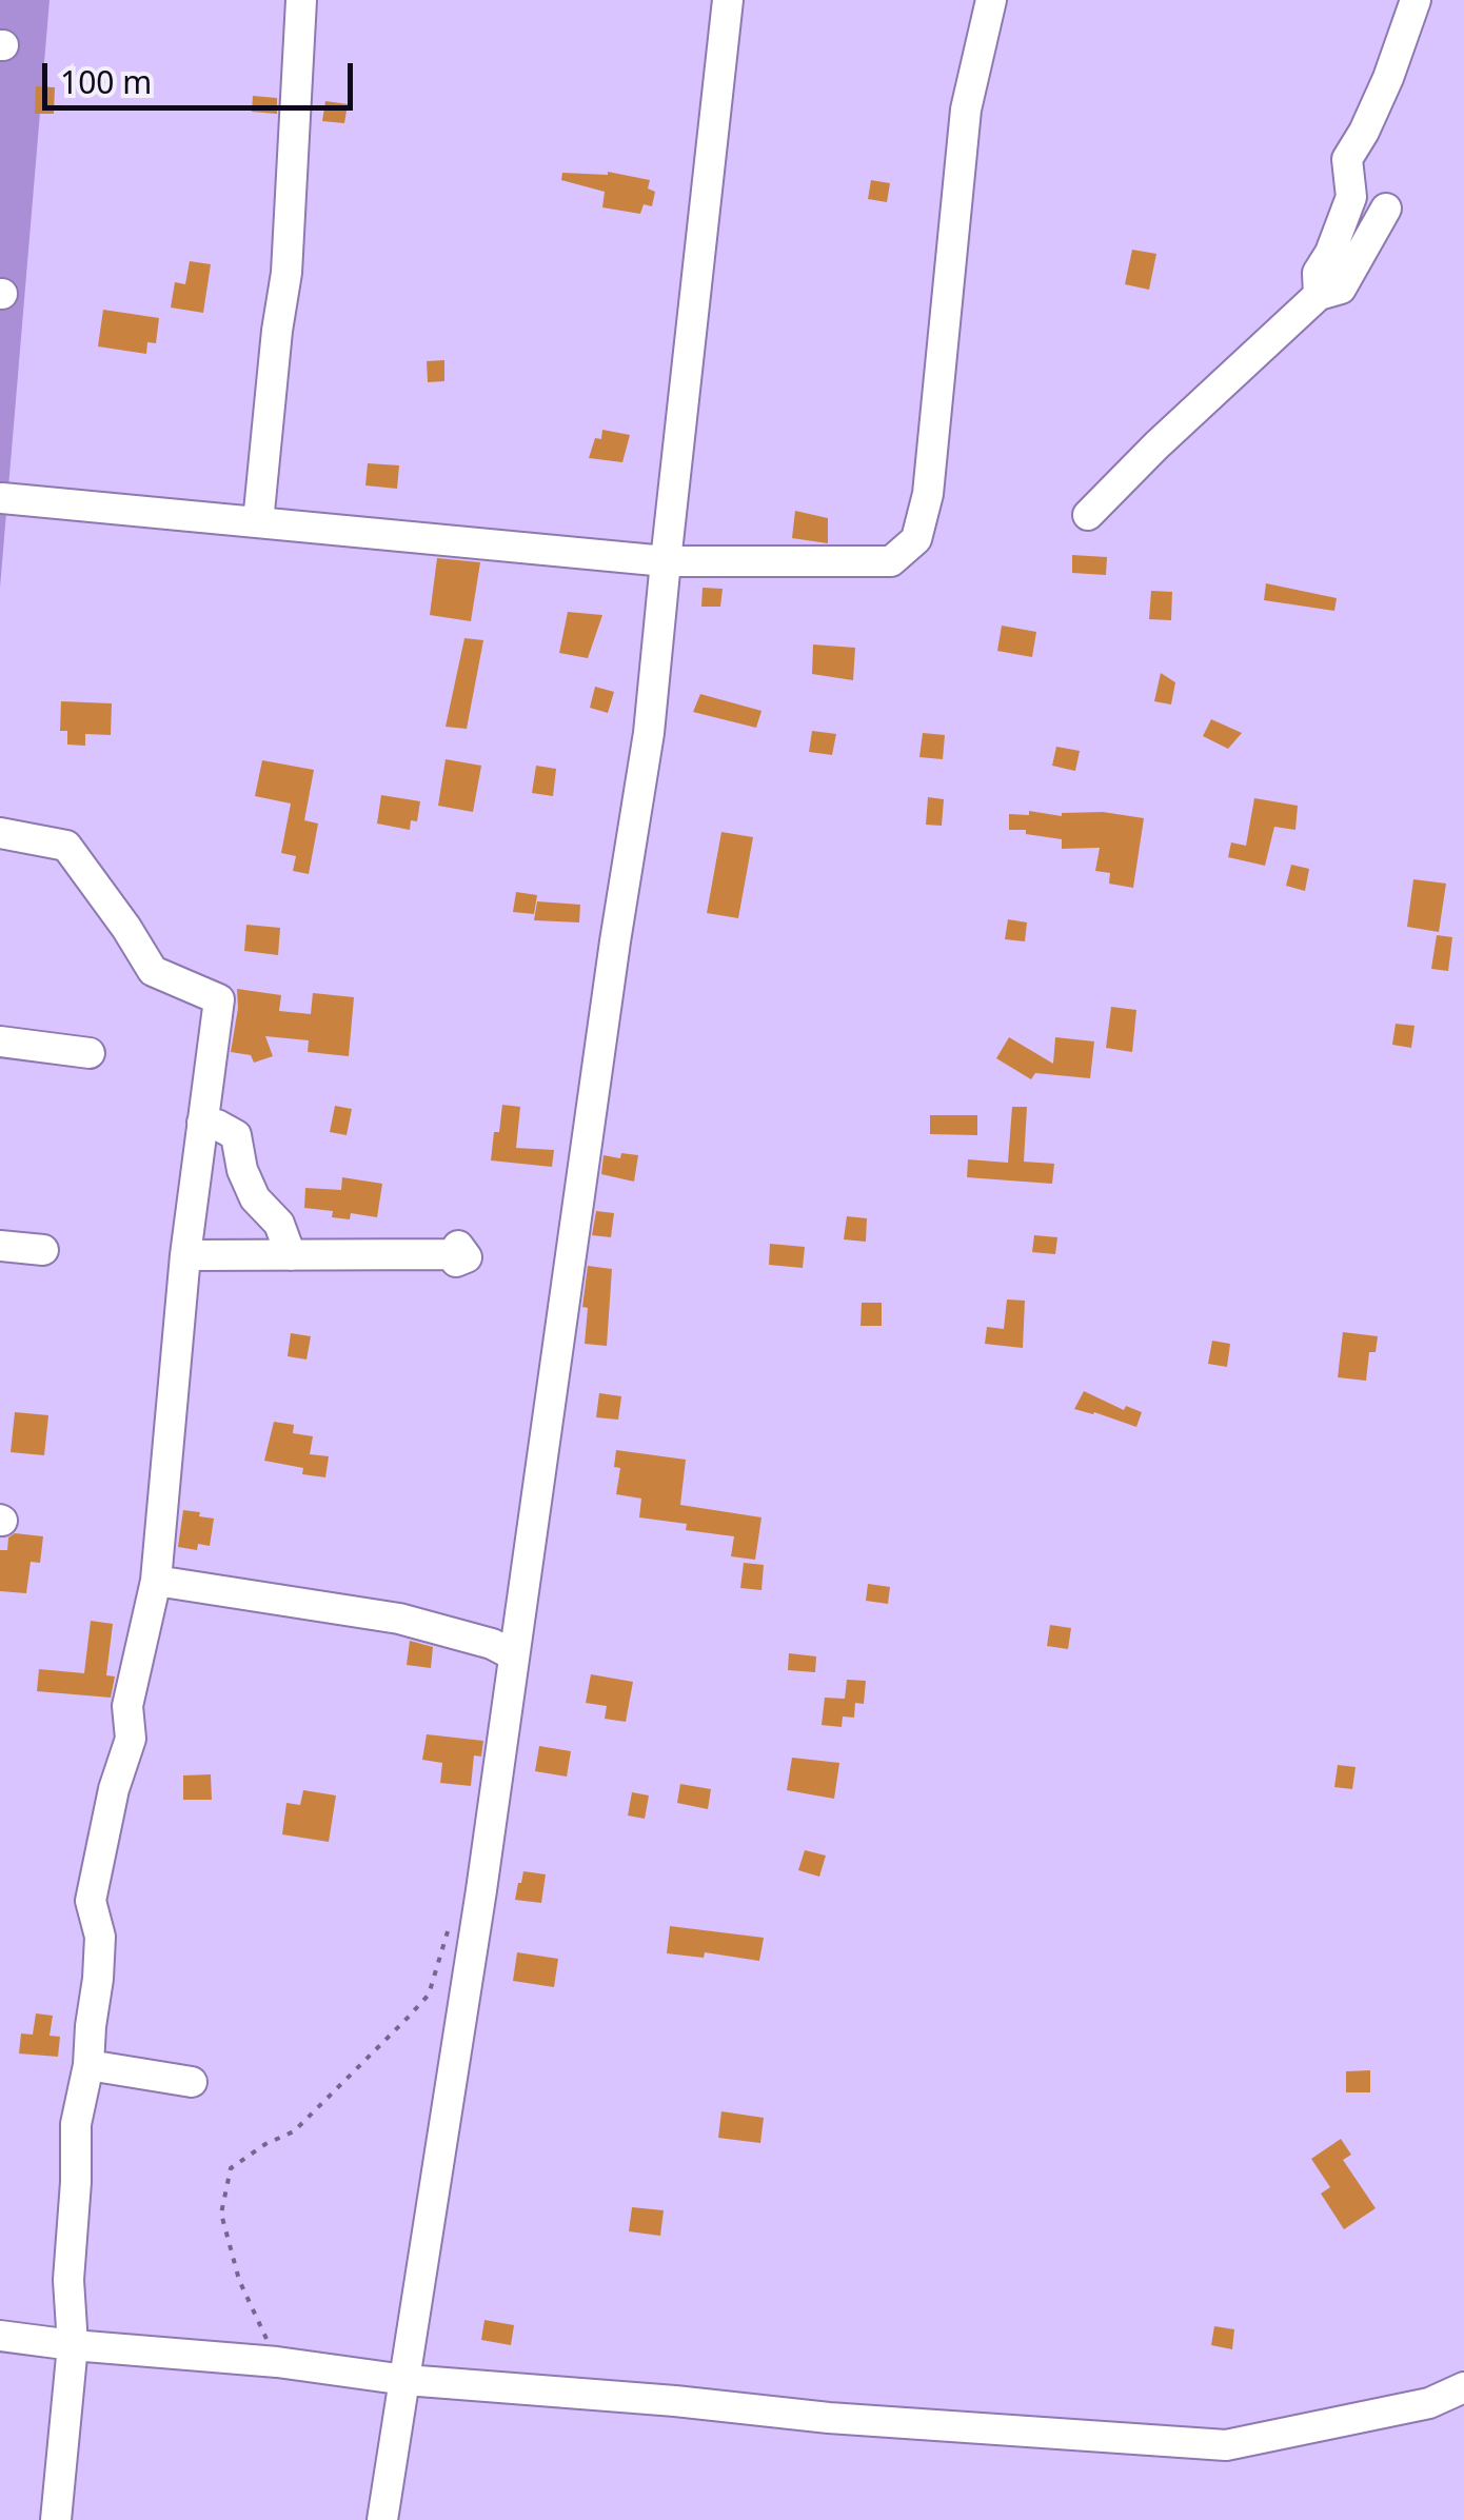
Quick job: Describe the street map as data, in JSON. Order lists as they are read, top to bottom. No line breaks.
{"scale_bar":"100 m"}
